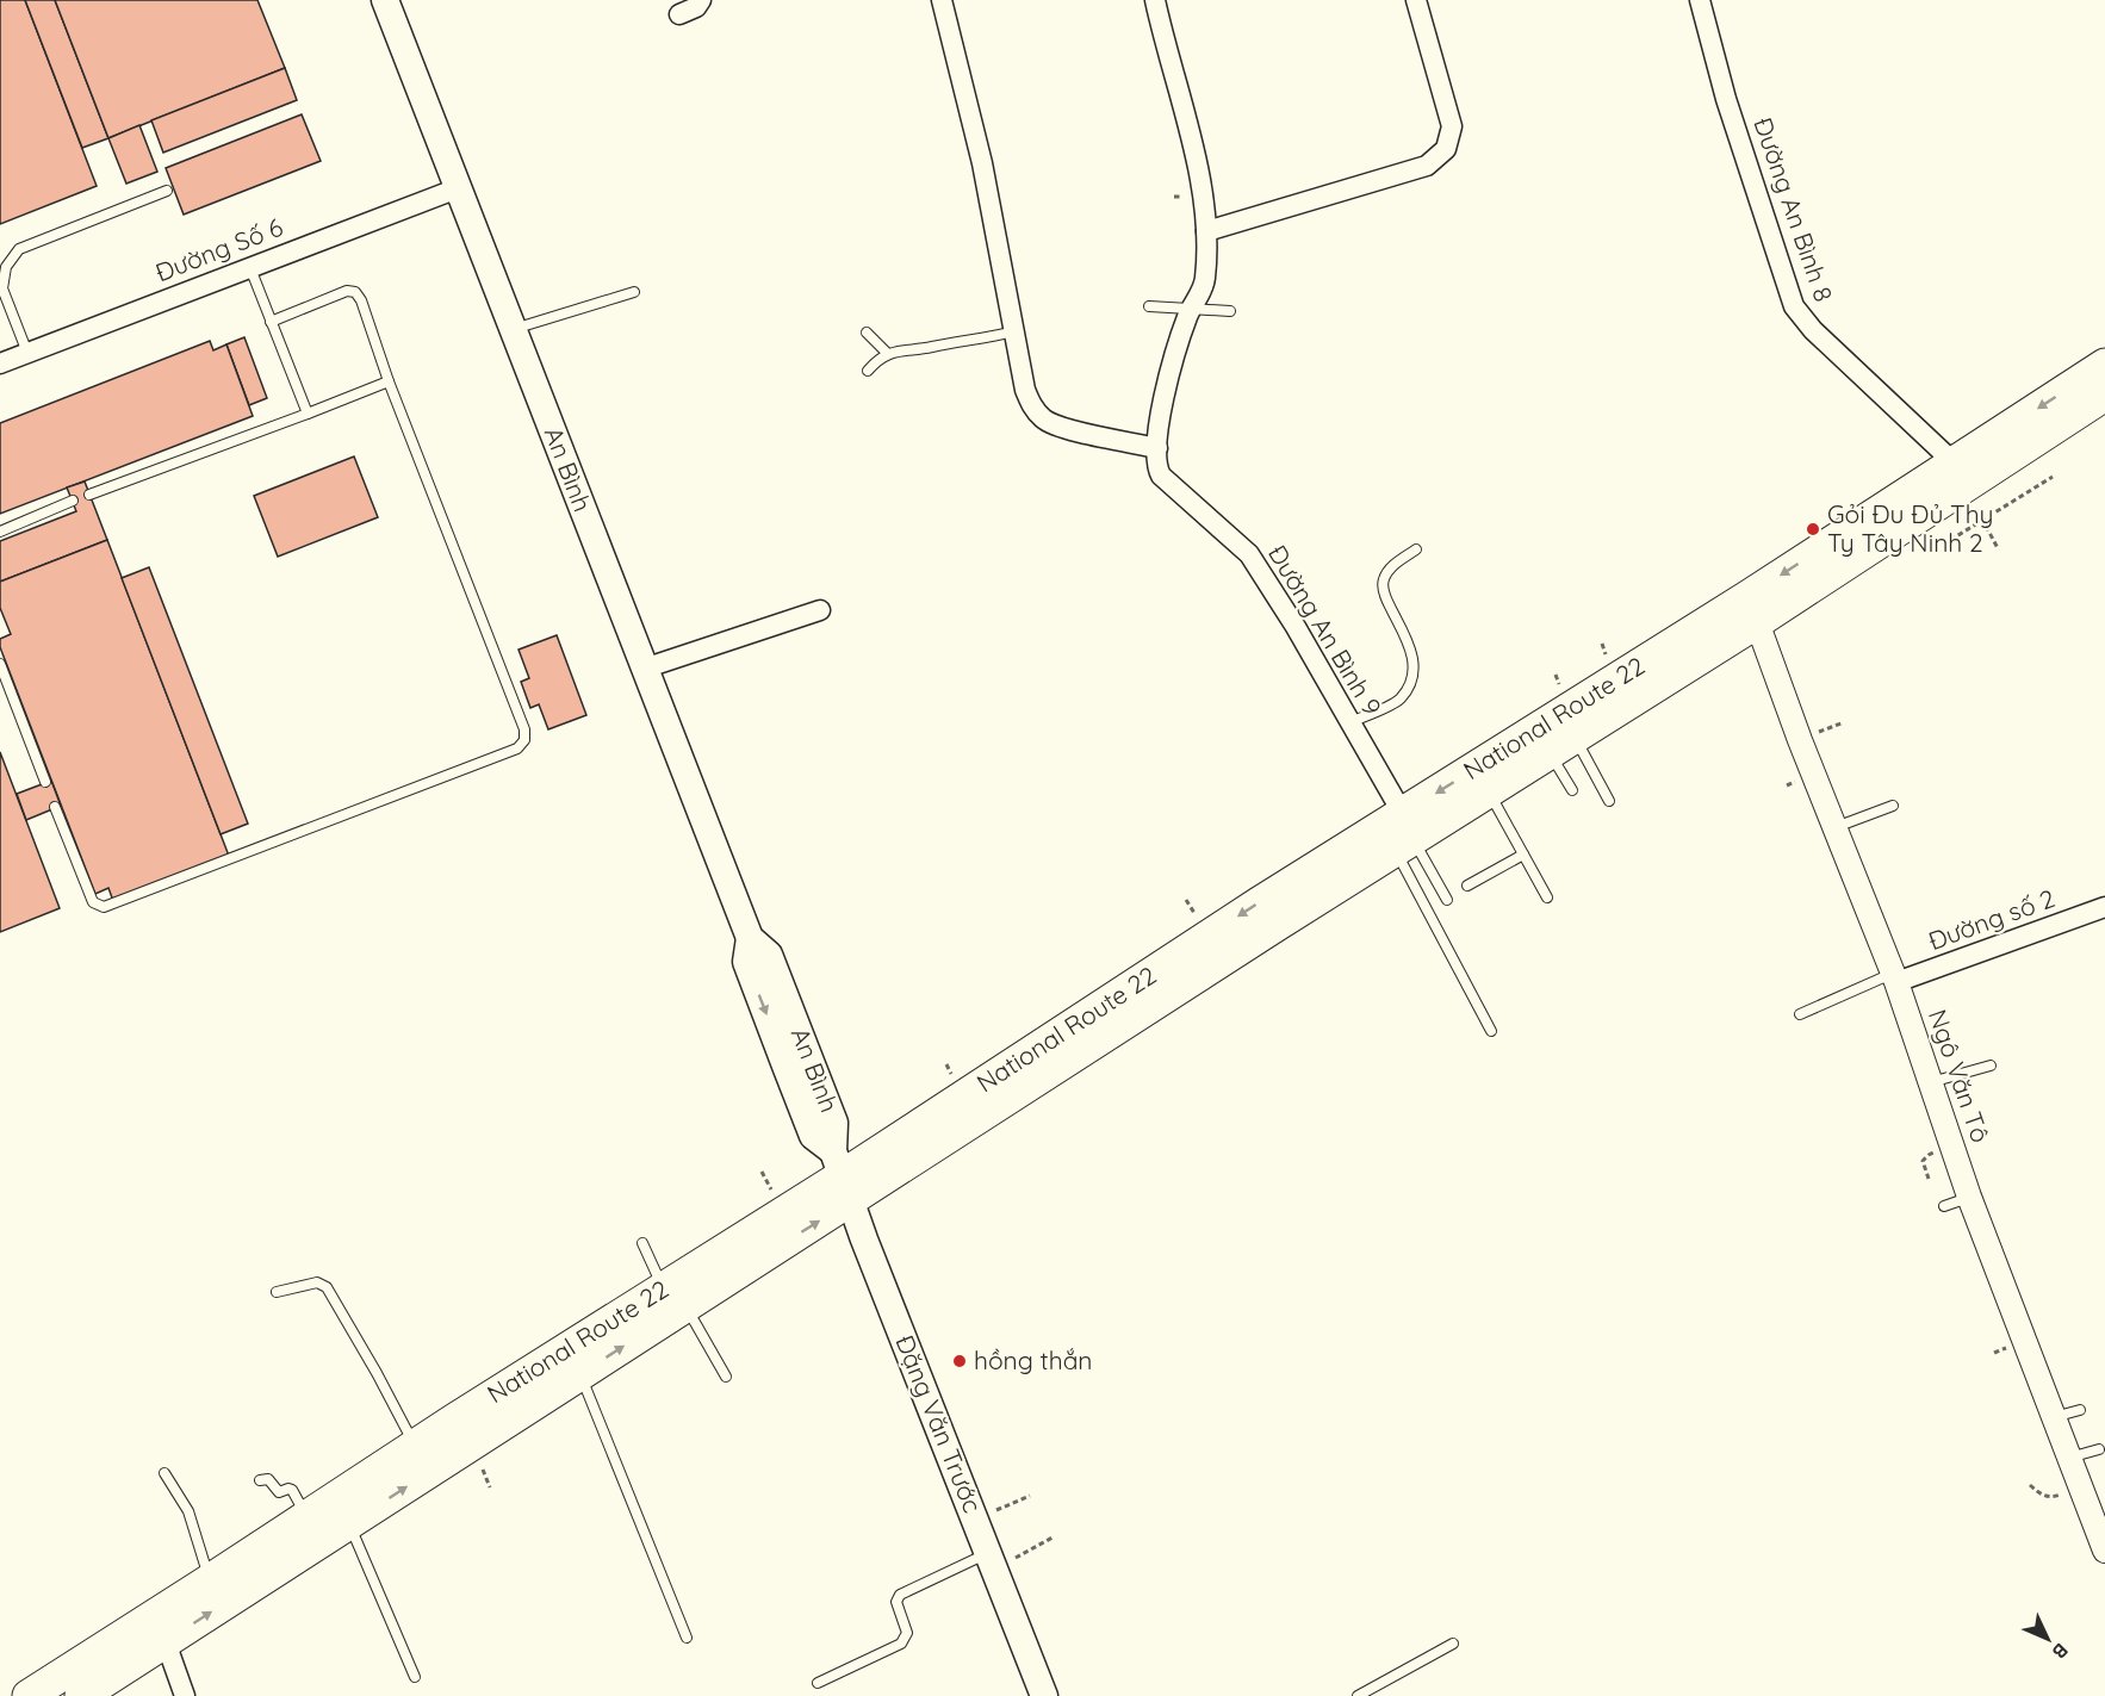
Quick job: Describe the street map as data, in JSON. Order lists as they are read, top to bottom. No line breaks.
{"streets":{"highway":["National Route 22"],"main road":["An Bình","Đặng Văn Trước"],"street":["Đường An Bình 8","Đường Số 6","Đường An Bình 9","Đường số 2","Ngô Văn Tô"]},"crossings":[["Đường An Bình 8","National Route 22"],["Đường Số 6","An Bình"],["An Bình","National Route 22"],["An Bình","Đặng Văn Trước"],["Đường An Bình 9","National Route 22"],["National Route 22","Ngô Văn Tô"],["National Route 22","Đặng Văn Trước"],["Đường số 2","Ngô Văn Tô"]],"places":["Gỏi Đu Đủ Thy Ty Tây Ninh 2","hồng thắn"],"north":"bottom right"}
